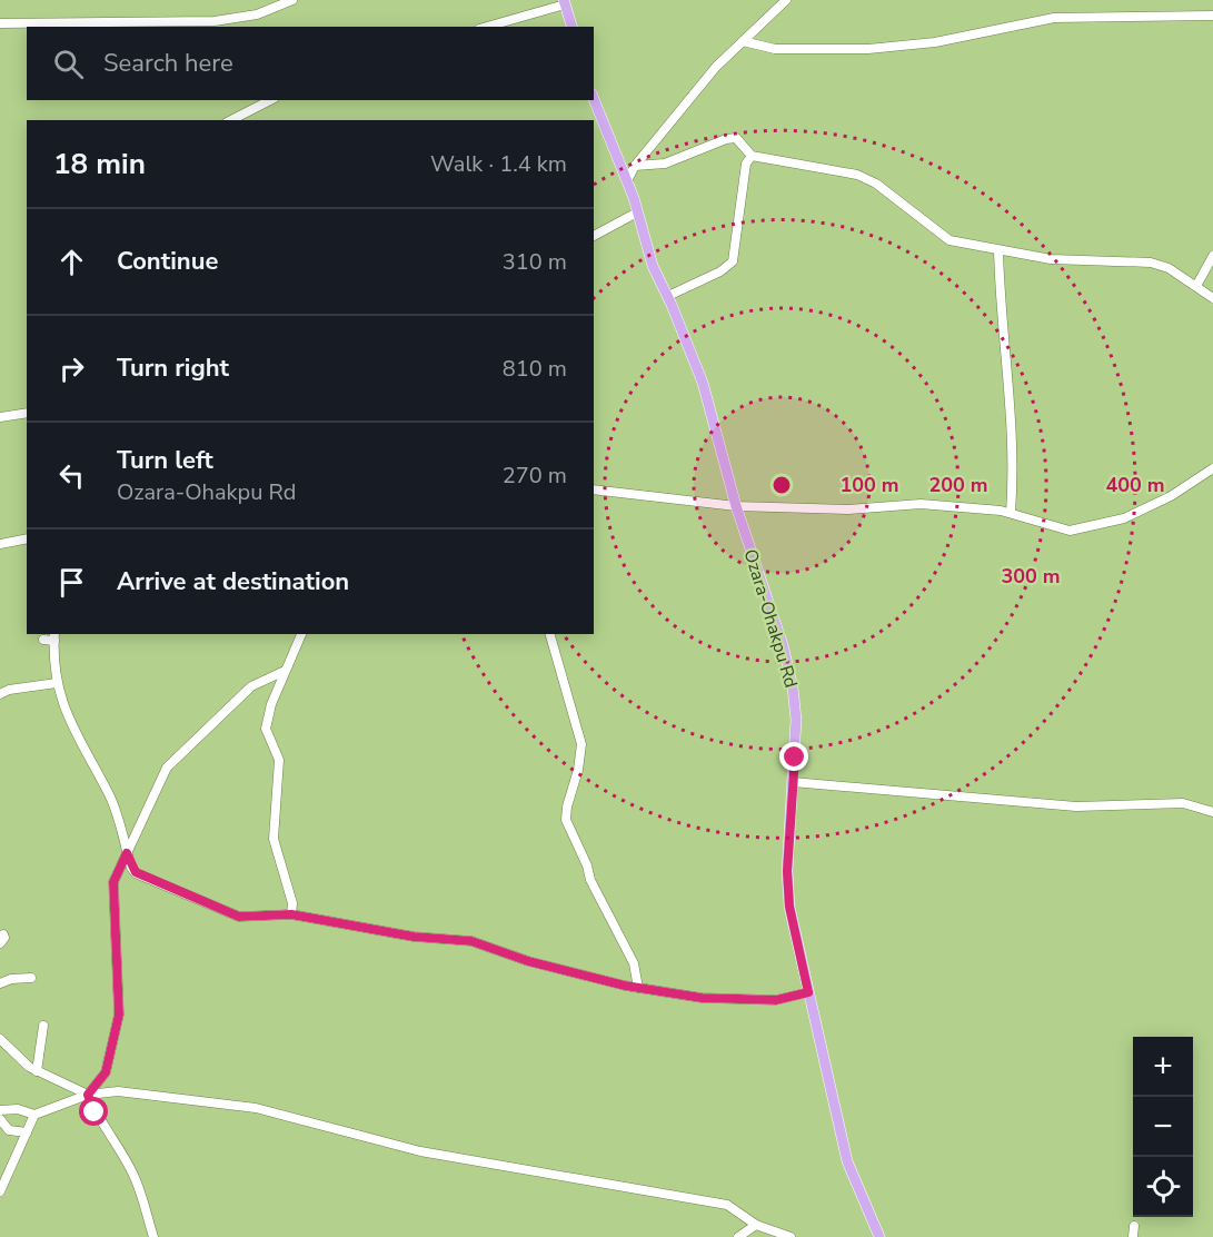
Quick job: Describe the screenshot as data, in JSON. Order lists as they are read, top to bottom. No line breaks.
{"streets":{"main road":["Ozara-Ohakpu Rd"]},"page":{"search":"Search here","heading":["18 min","Walk · 1.4 km"],"list":[["Continue","310 m"],["Turn right","810 m"],["Turn left","Ozara-Ohakpu Rd","270 m"],"Arrive at destination"],"map_buttons":["+","−"]},"rings":["100 m","200 m","400 m","300 m"]}
